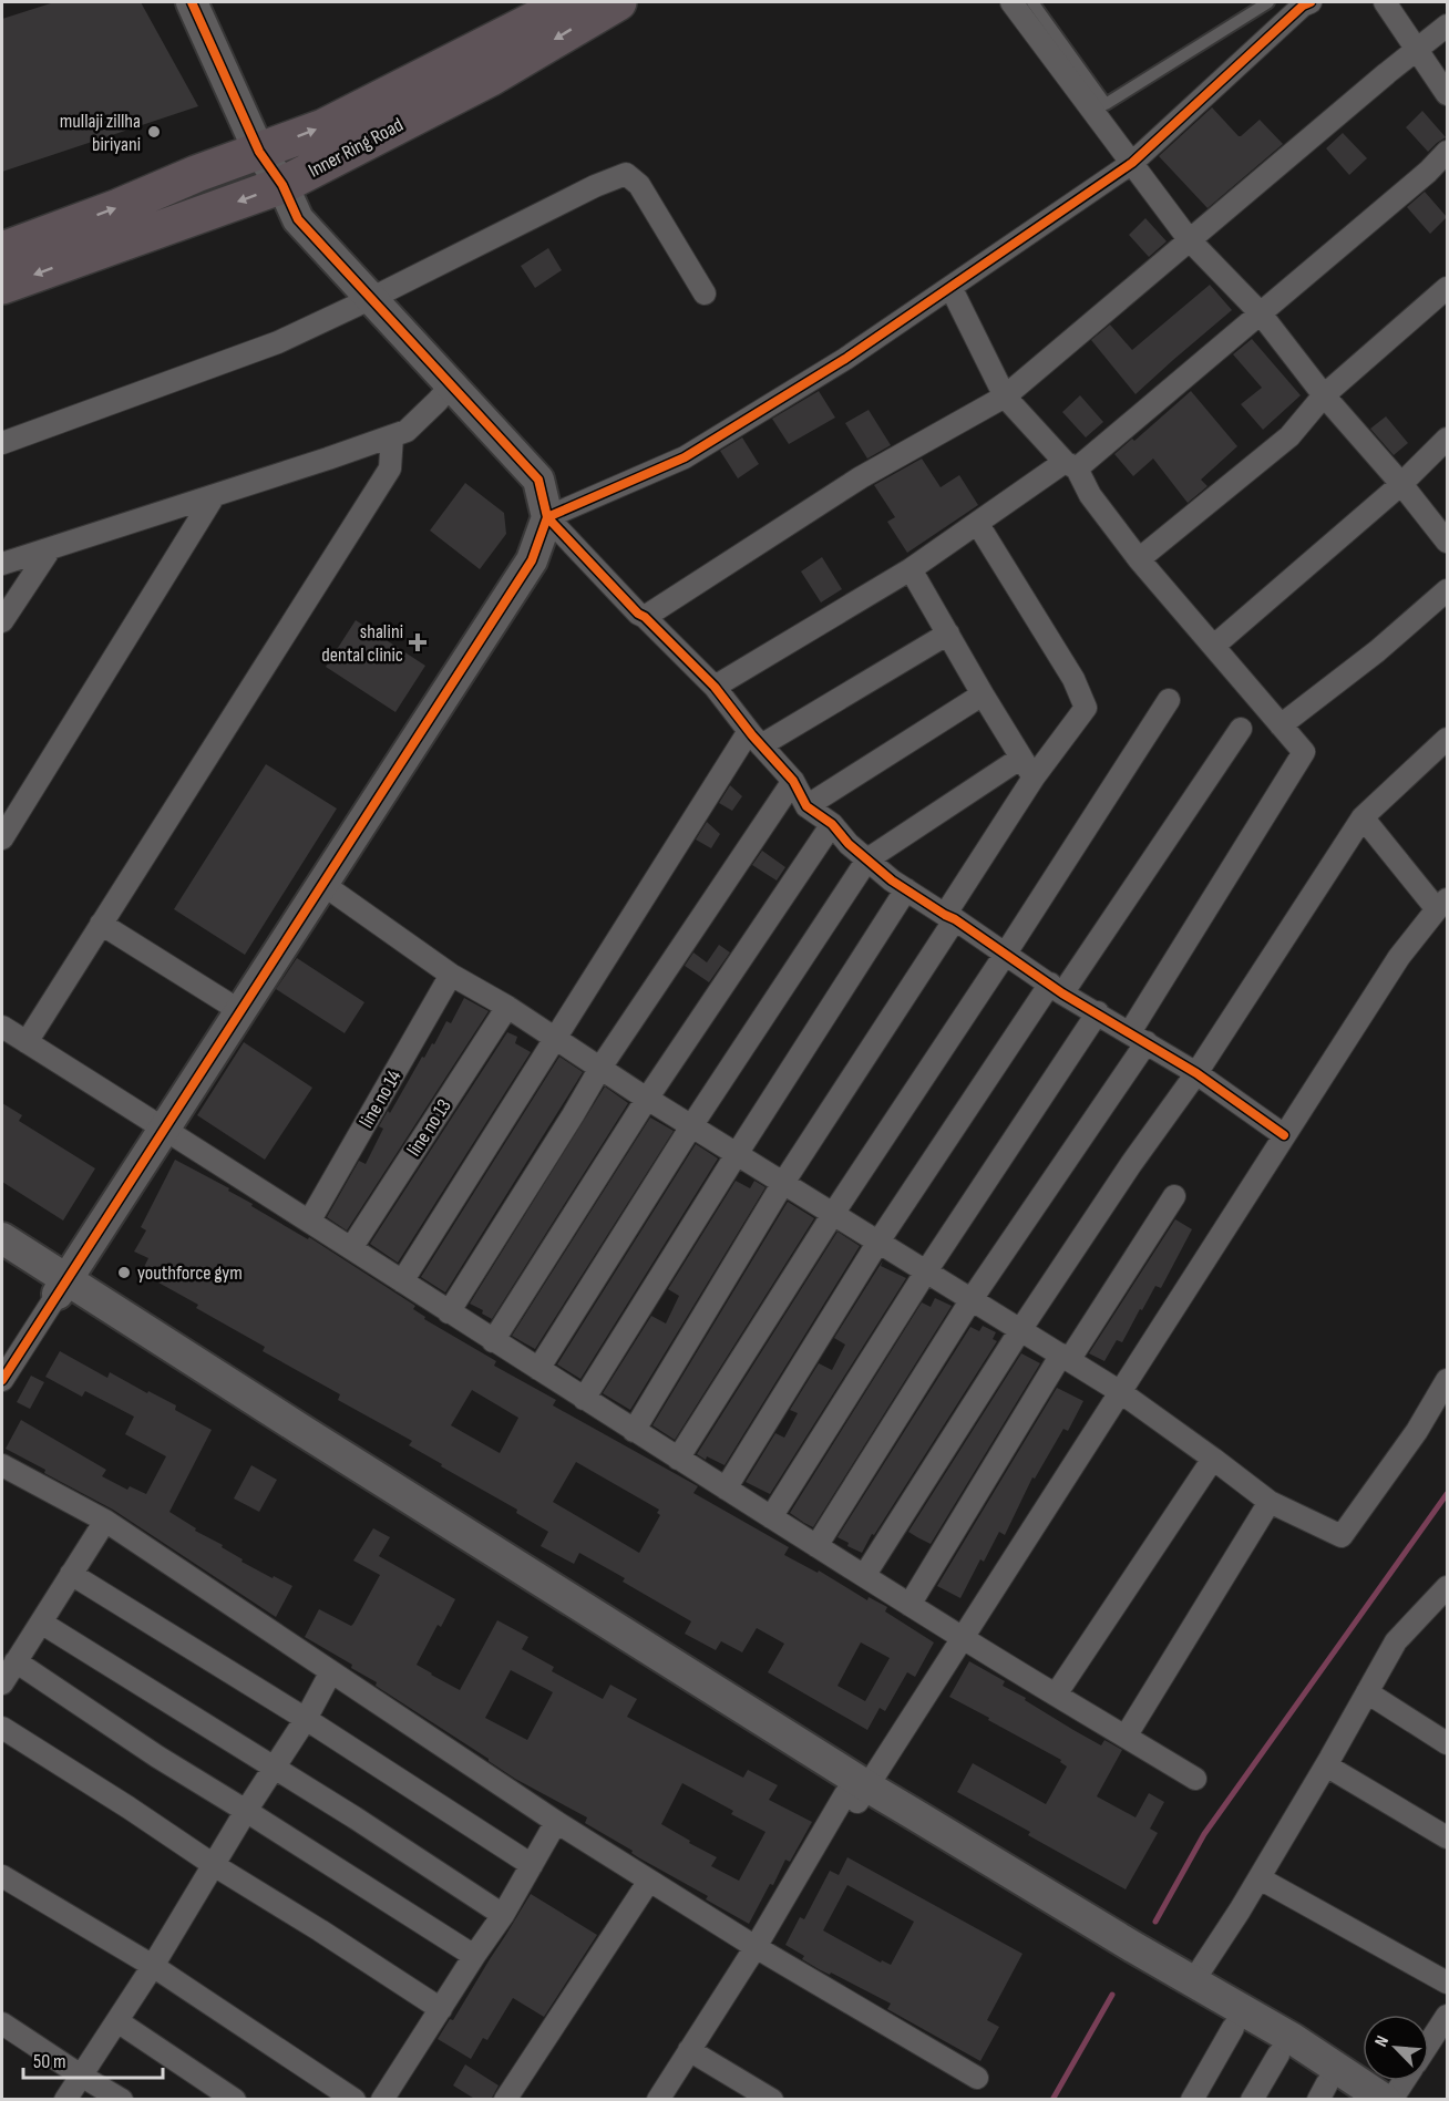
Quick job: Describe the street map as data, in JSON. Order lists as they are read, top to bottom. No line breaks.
{"streets":{"highway":["Inner Ring Road"],"street":["line no 14","line no 13"]},"places":{"other":["mullaji zillha biriyani","youthforce gym"],"health":["shalini dental clinic"]},"scale_bar":"50 m","north":"top left"}
